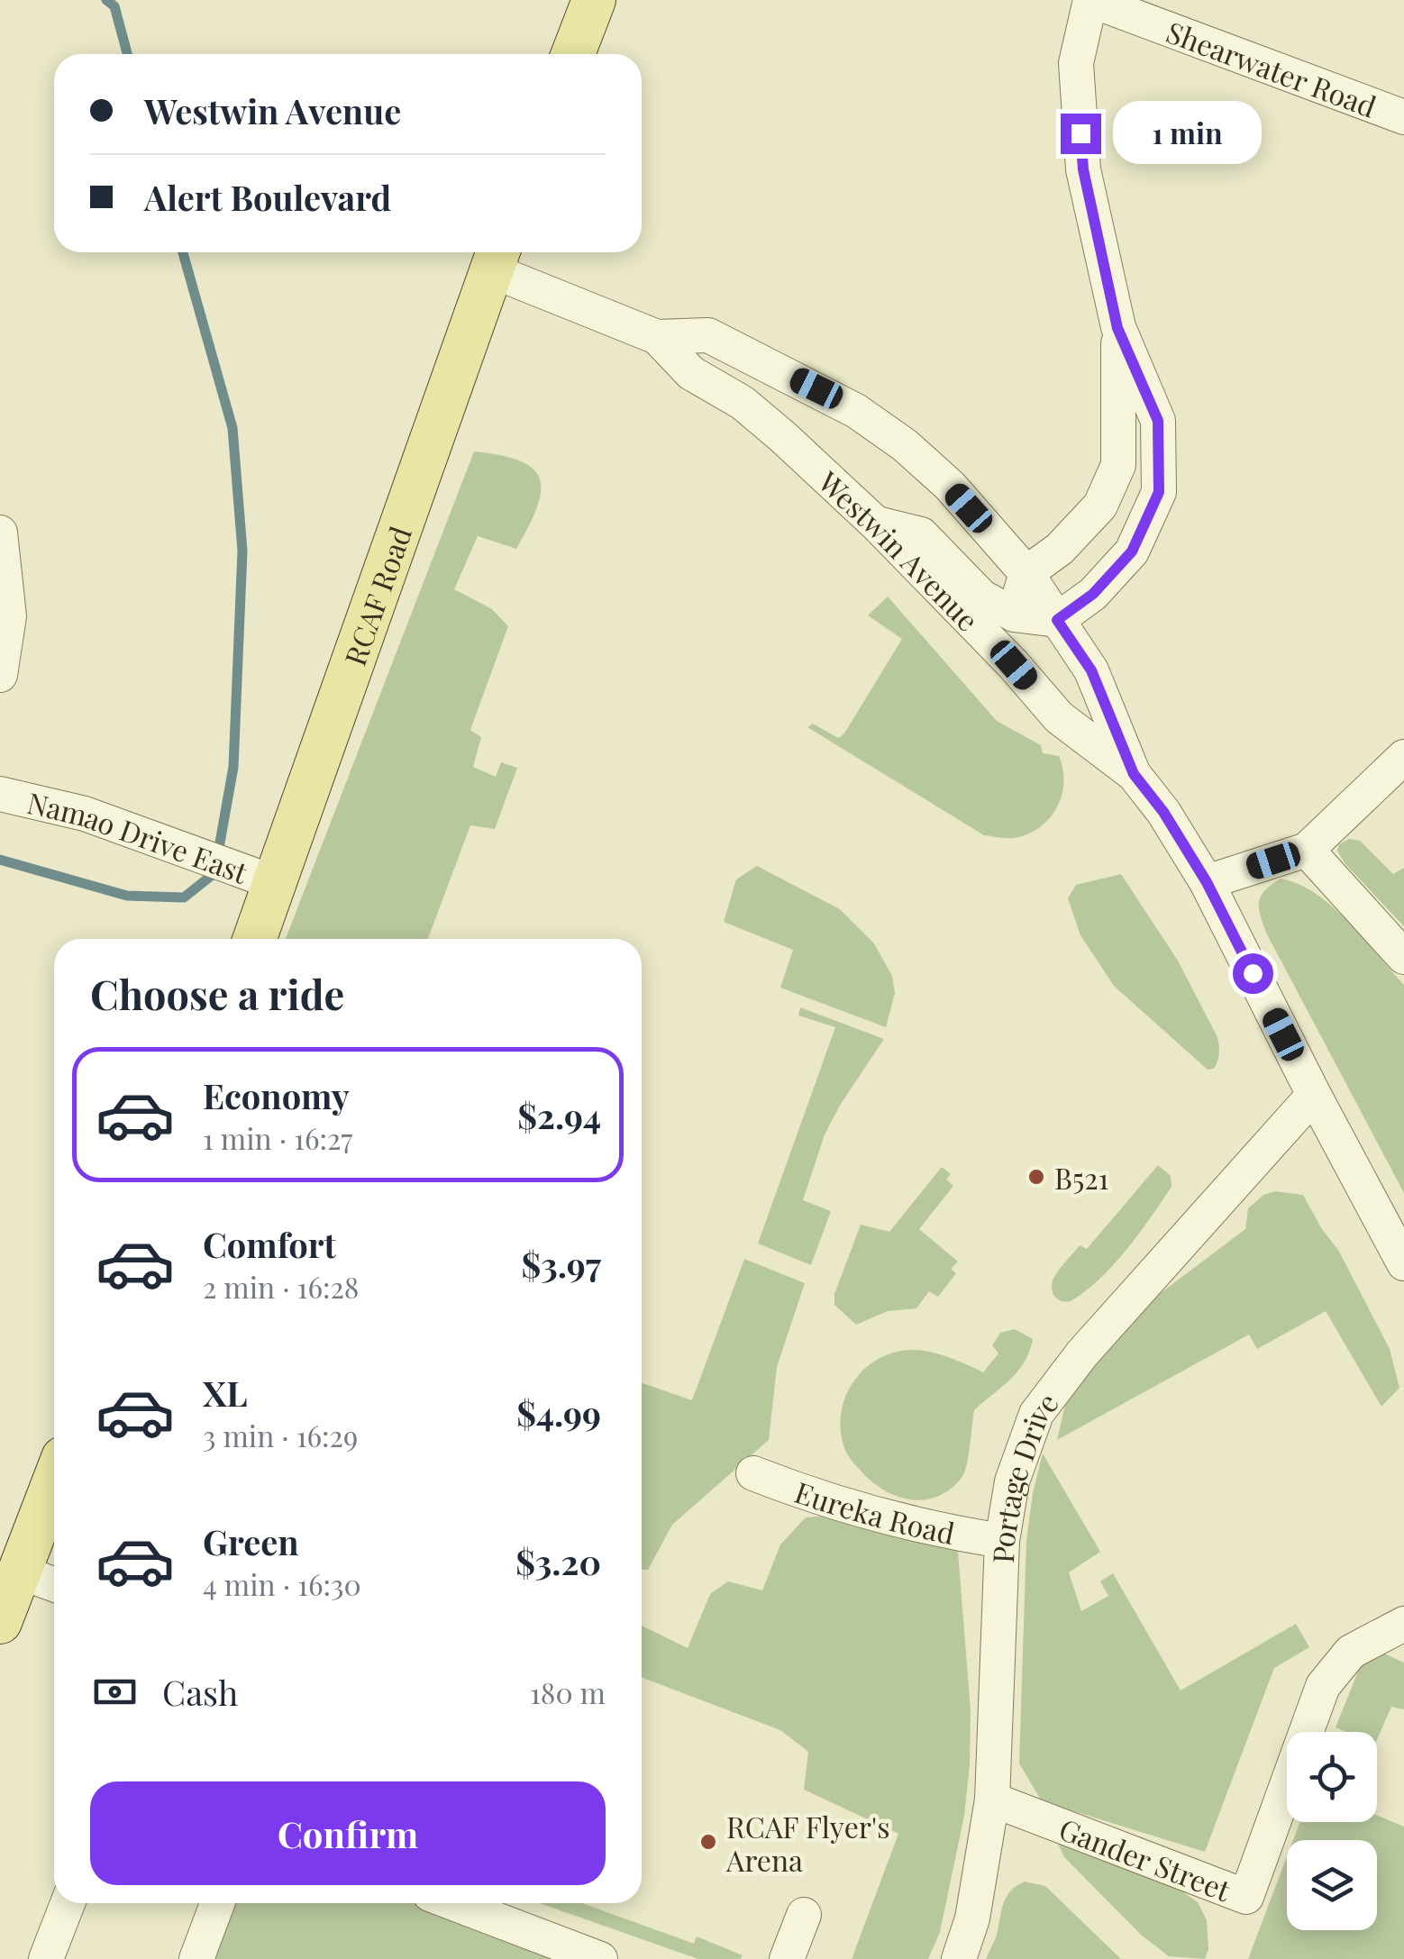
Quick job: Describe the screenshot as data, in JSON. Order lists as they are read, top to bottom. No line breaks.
{"streets":{"main road":["RCAF Road"],"street":["Shearwater Road","Westwin Avenue","Namao Drive East","Portage Drive","Eureka Road","Gander Street"]},"crossings":[["Westwin Avenue","RCAF Road"],["Westwin Avenue","Portage Drive"],["RCAF Road","Namao Drive East"],["Portage Drive","Eureka Road"],["Portage Drive","Gander Street"]],"places":["B521","RCAF Flyer's Arena"],"page":{"banner":["Westwin Avenue","Alert Boulevard"],"bubble":"1 min","heading":"Choose a ride","list":[{"name":"Economy","note":"1 min · 16:27","value":"$2.94"},{"name":"Comfort","note":"2 min · 16:28","value":"$3.97"},{"name":"XL","note":"3 min · 16:29","value":"$4.99"},{"name":"Green","note":"4 min · 16:30","value":"$3.20"}],"pay":["Cash","180 m"],"buttons":"Confirm"}}
